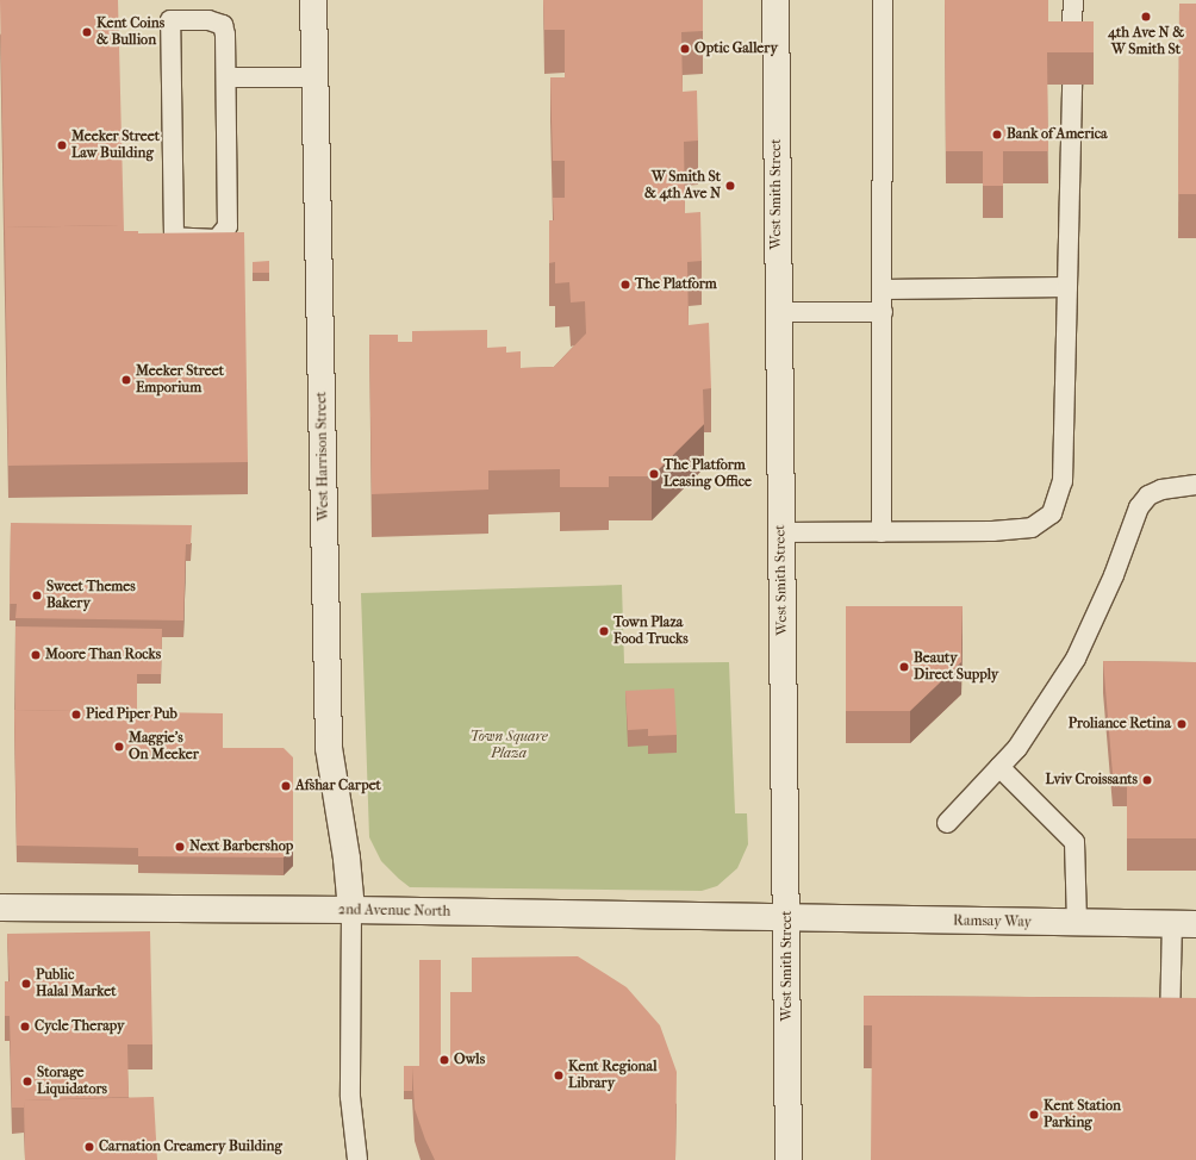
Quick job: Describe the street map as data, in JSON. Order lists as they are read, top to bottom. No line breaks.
{"streets":{"street":["West Smith Street","West Harrison Street","2nd Avenue North","Ramsay Way"]},"crossings":[["West Smith Street","2nd Avenue North"],["West Smith Street","Ramsay Way"],["West Harrison Street","2nd Avenue North"],["2nd Avenue North","Ramsay Way"]],"parks":["Town Square Plaza"],"places":["4th Ave N & W Smith St","Kent Coins & Bullion","Optic Gallery","Bank of America","Meeker Street Law Building","W Smith St & 4th Ave N","The Platform","Meeker Street Emporium","The Platform Leasing Office","Sweet Themes Bakery","Town Plaza Food Trucks","Moore Than Rocks","Beauty Direct Supply","Pied Piper Pub","Proliance Retina","Maggie's On Meeker","Lviv Croissants","Afshar Carpet","Next Barbershop","Public Halal Market","Cycle Therapy","Owls","Kent Regional Library","Storage Liquidators","Kent Station Parking","Carnation Creamery Building"]}
